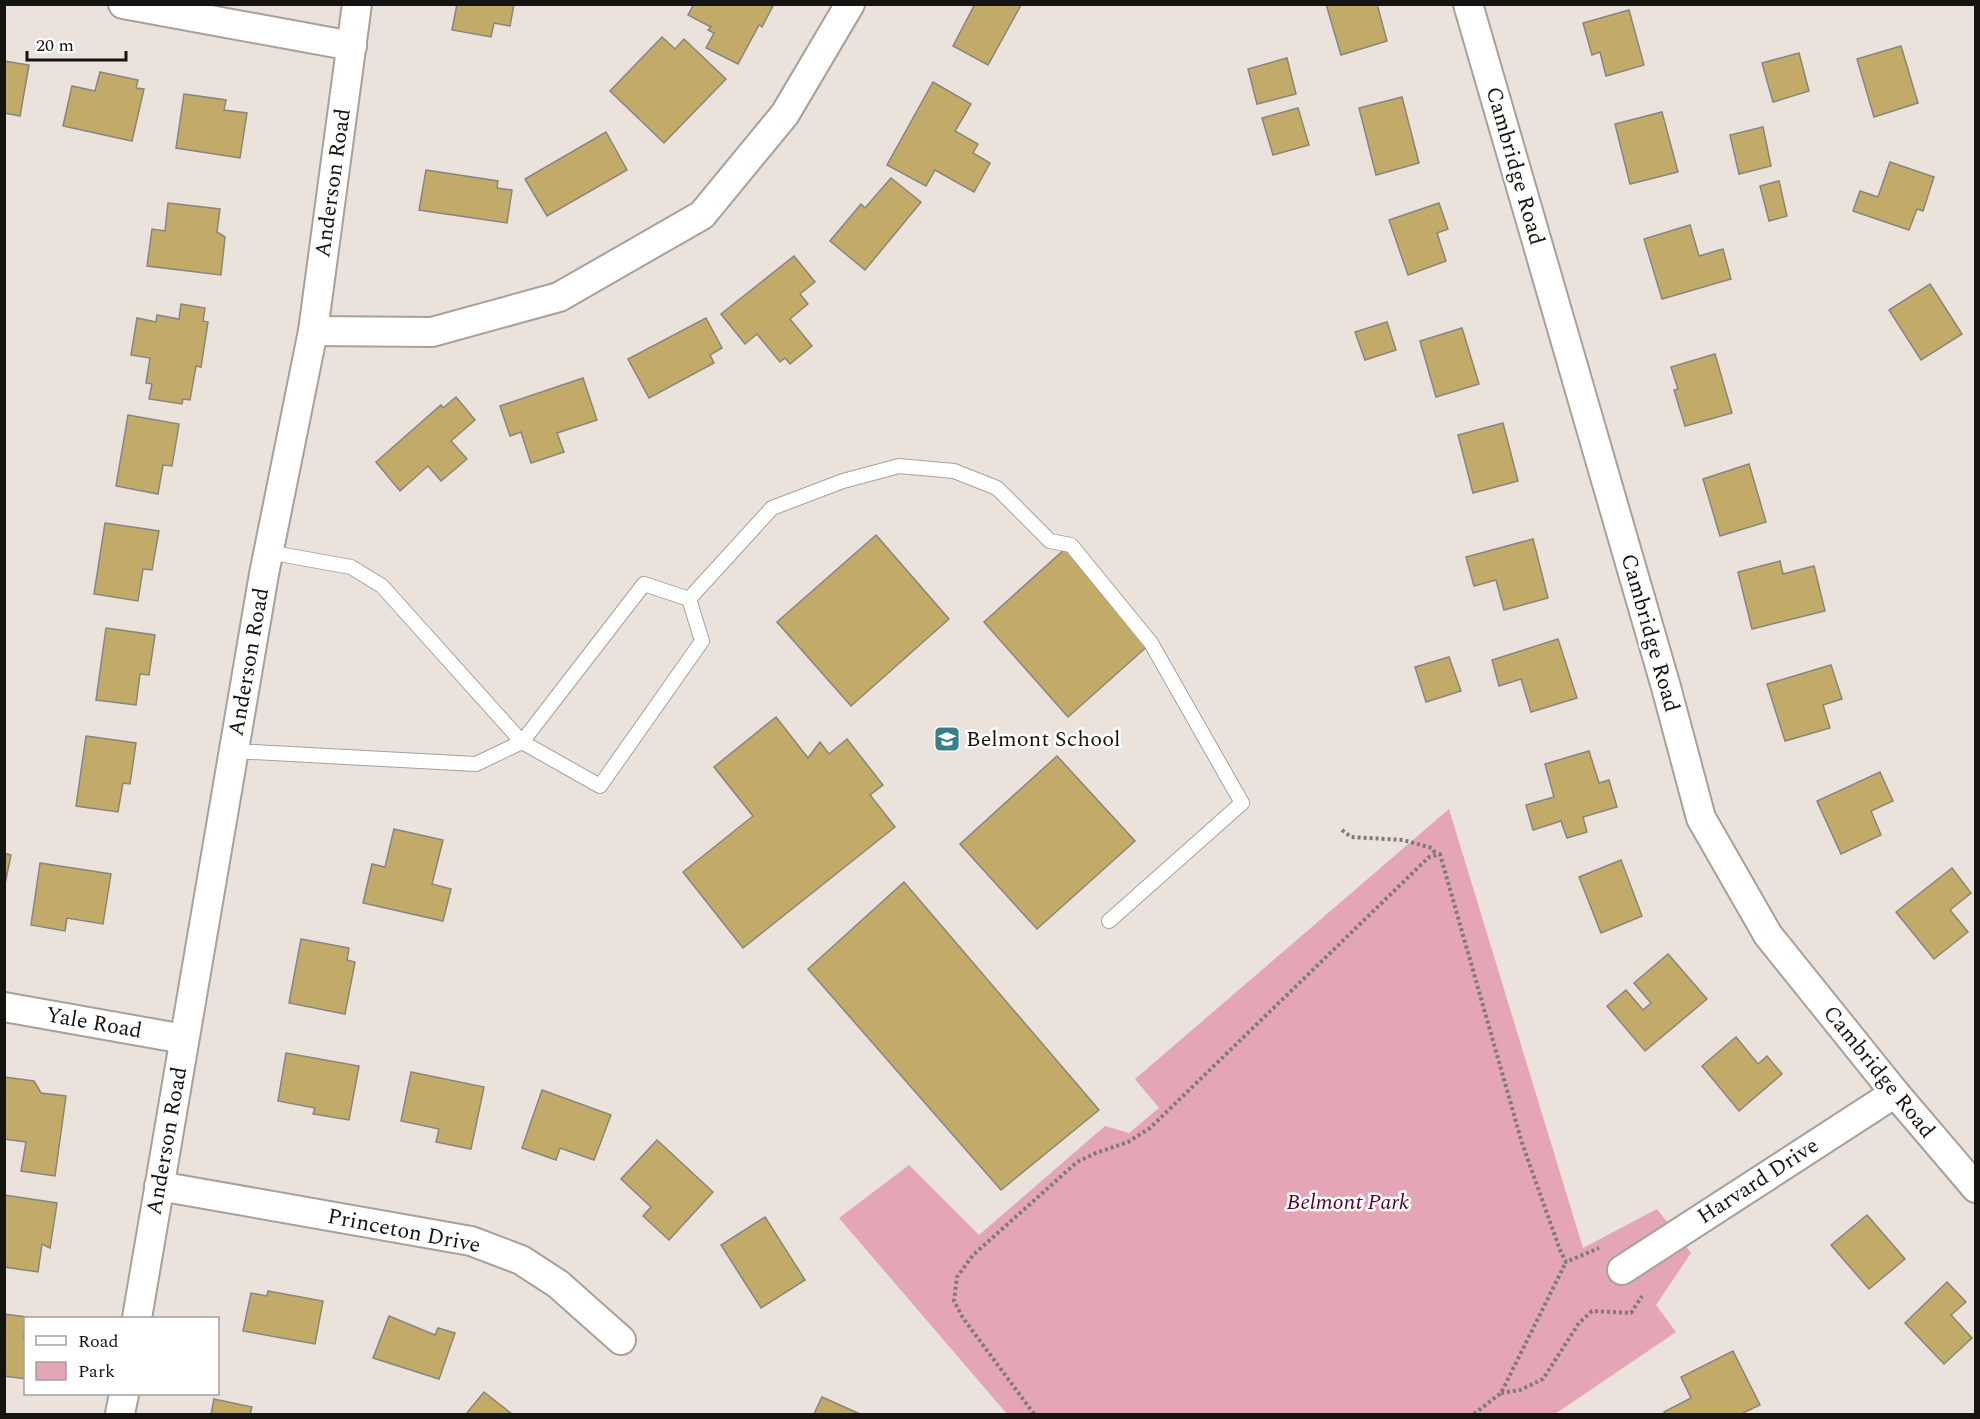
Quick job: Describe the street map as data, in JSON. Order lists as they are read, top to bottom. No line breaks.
{"streets":{"street":["Cambridge Road","Anderson Road","Yale Road","Harvard Drive","Princeton Drive"]},"crossings":[["Cambridge Road","Harvard Drive"],["Anderson Road","Yale Road"],["Anderson Road","Princeton Drive"]],"parks":["Belmont Park"],"places":{"school or university":["Belmont School"]},"legend":["Road","Park"],"scale_bar":"20 m"}
